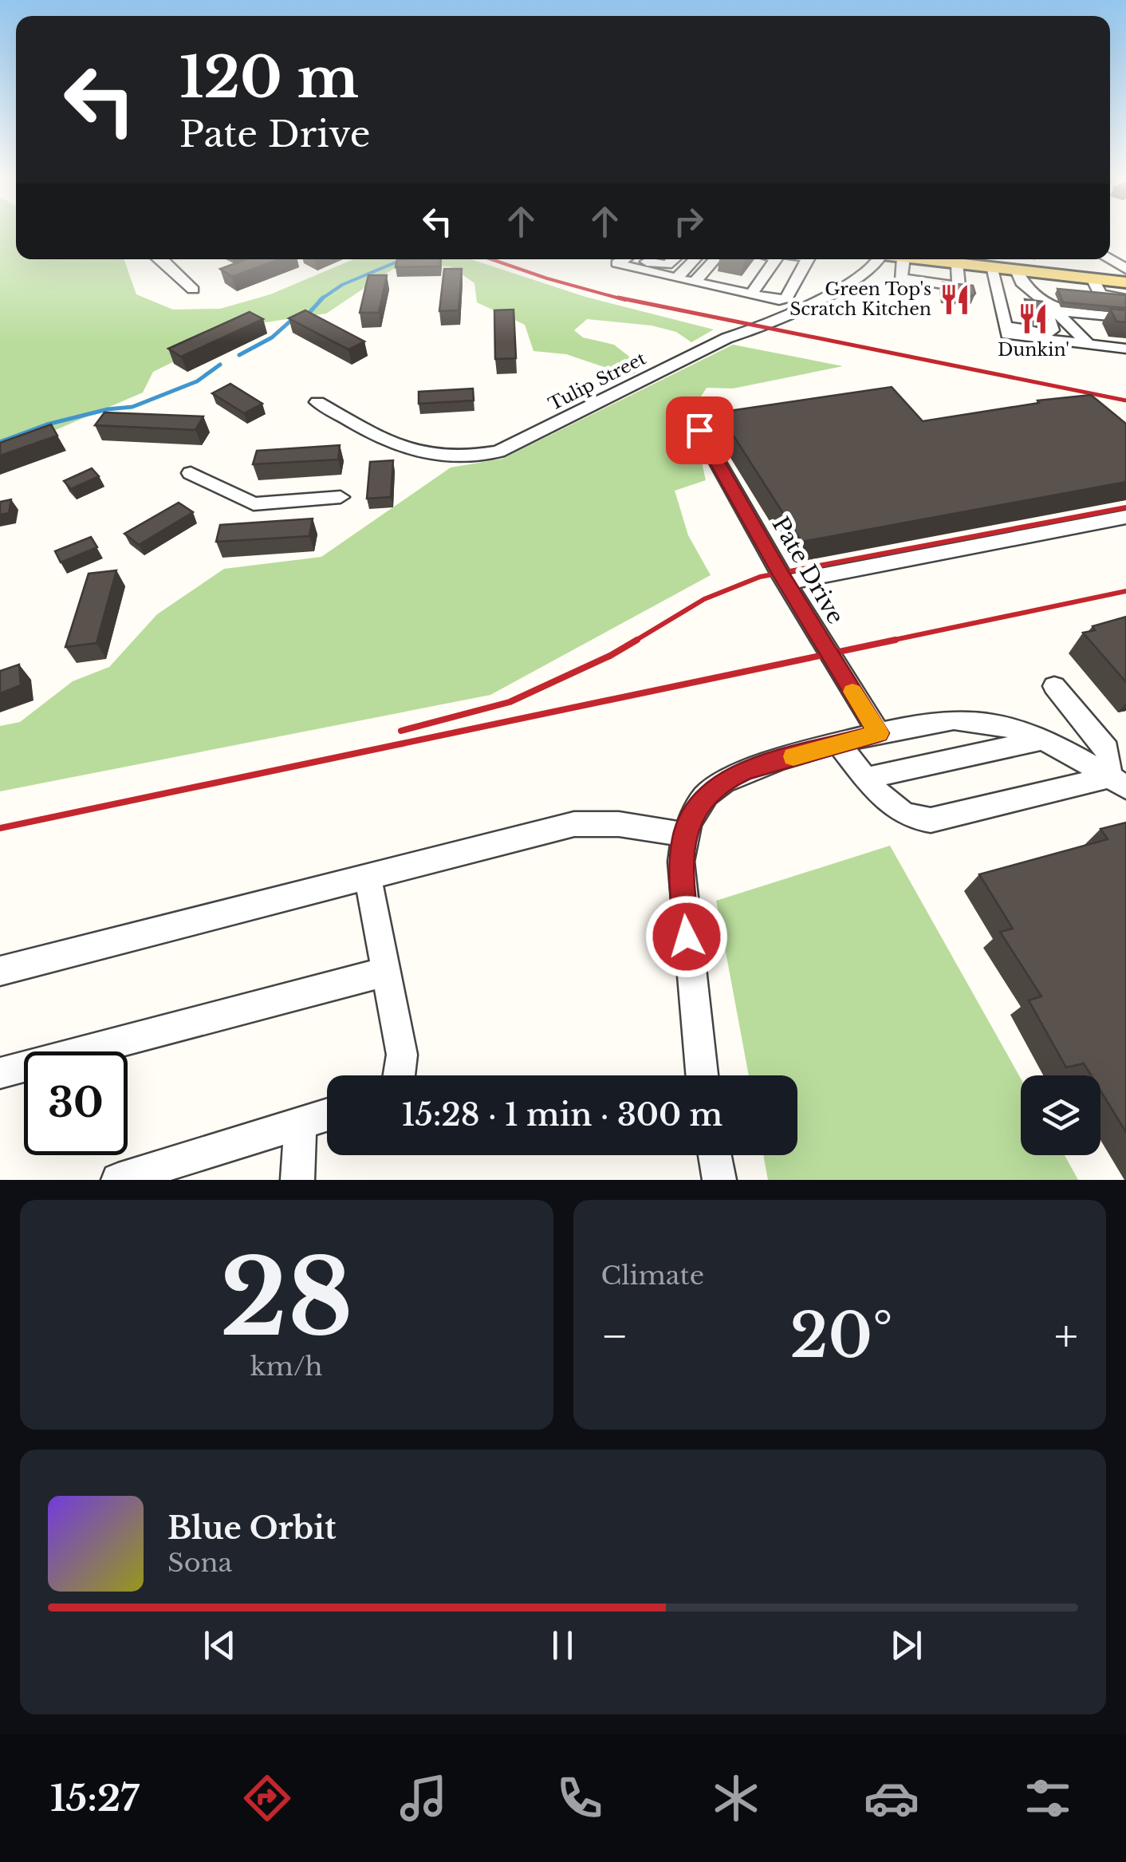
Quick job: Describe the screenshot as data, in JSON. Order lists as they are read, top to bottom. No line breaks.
{"streets":{"street":["Tulip Street","Pate Drive"]},"places":{"restaurant":["Green Top's Scratch Kitchen","Dunkin'"]},"page":{"turn":["120 m","Pate Drive"],"limit":"30","trip":"15:28 · 1 min · 300 m","tile":[["28","km/h"],"Climate"],"heat":["−","20°","+"],"song":["Blue Orbit","Sona"],"tabs":"15:27"}}
